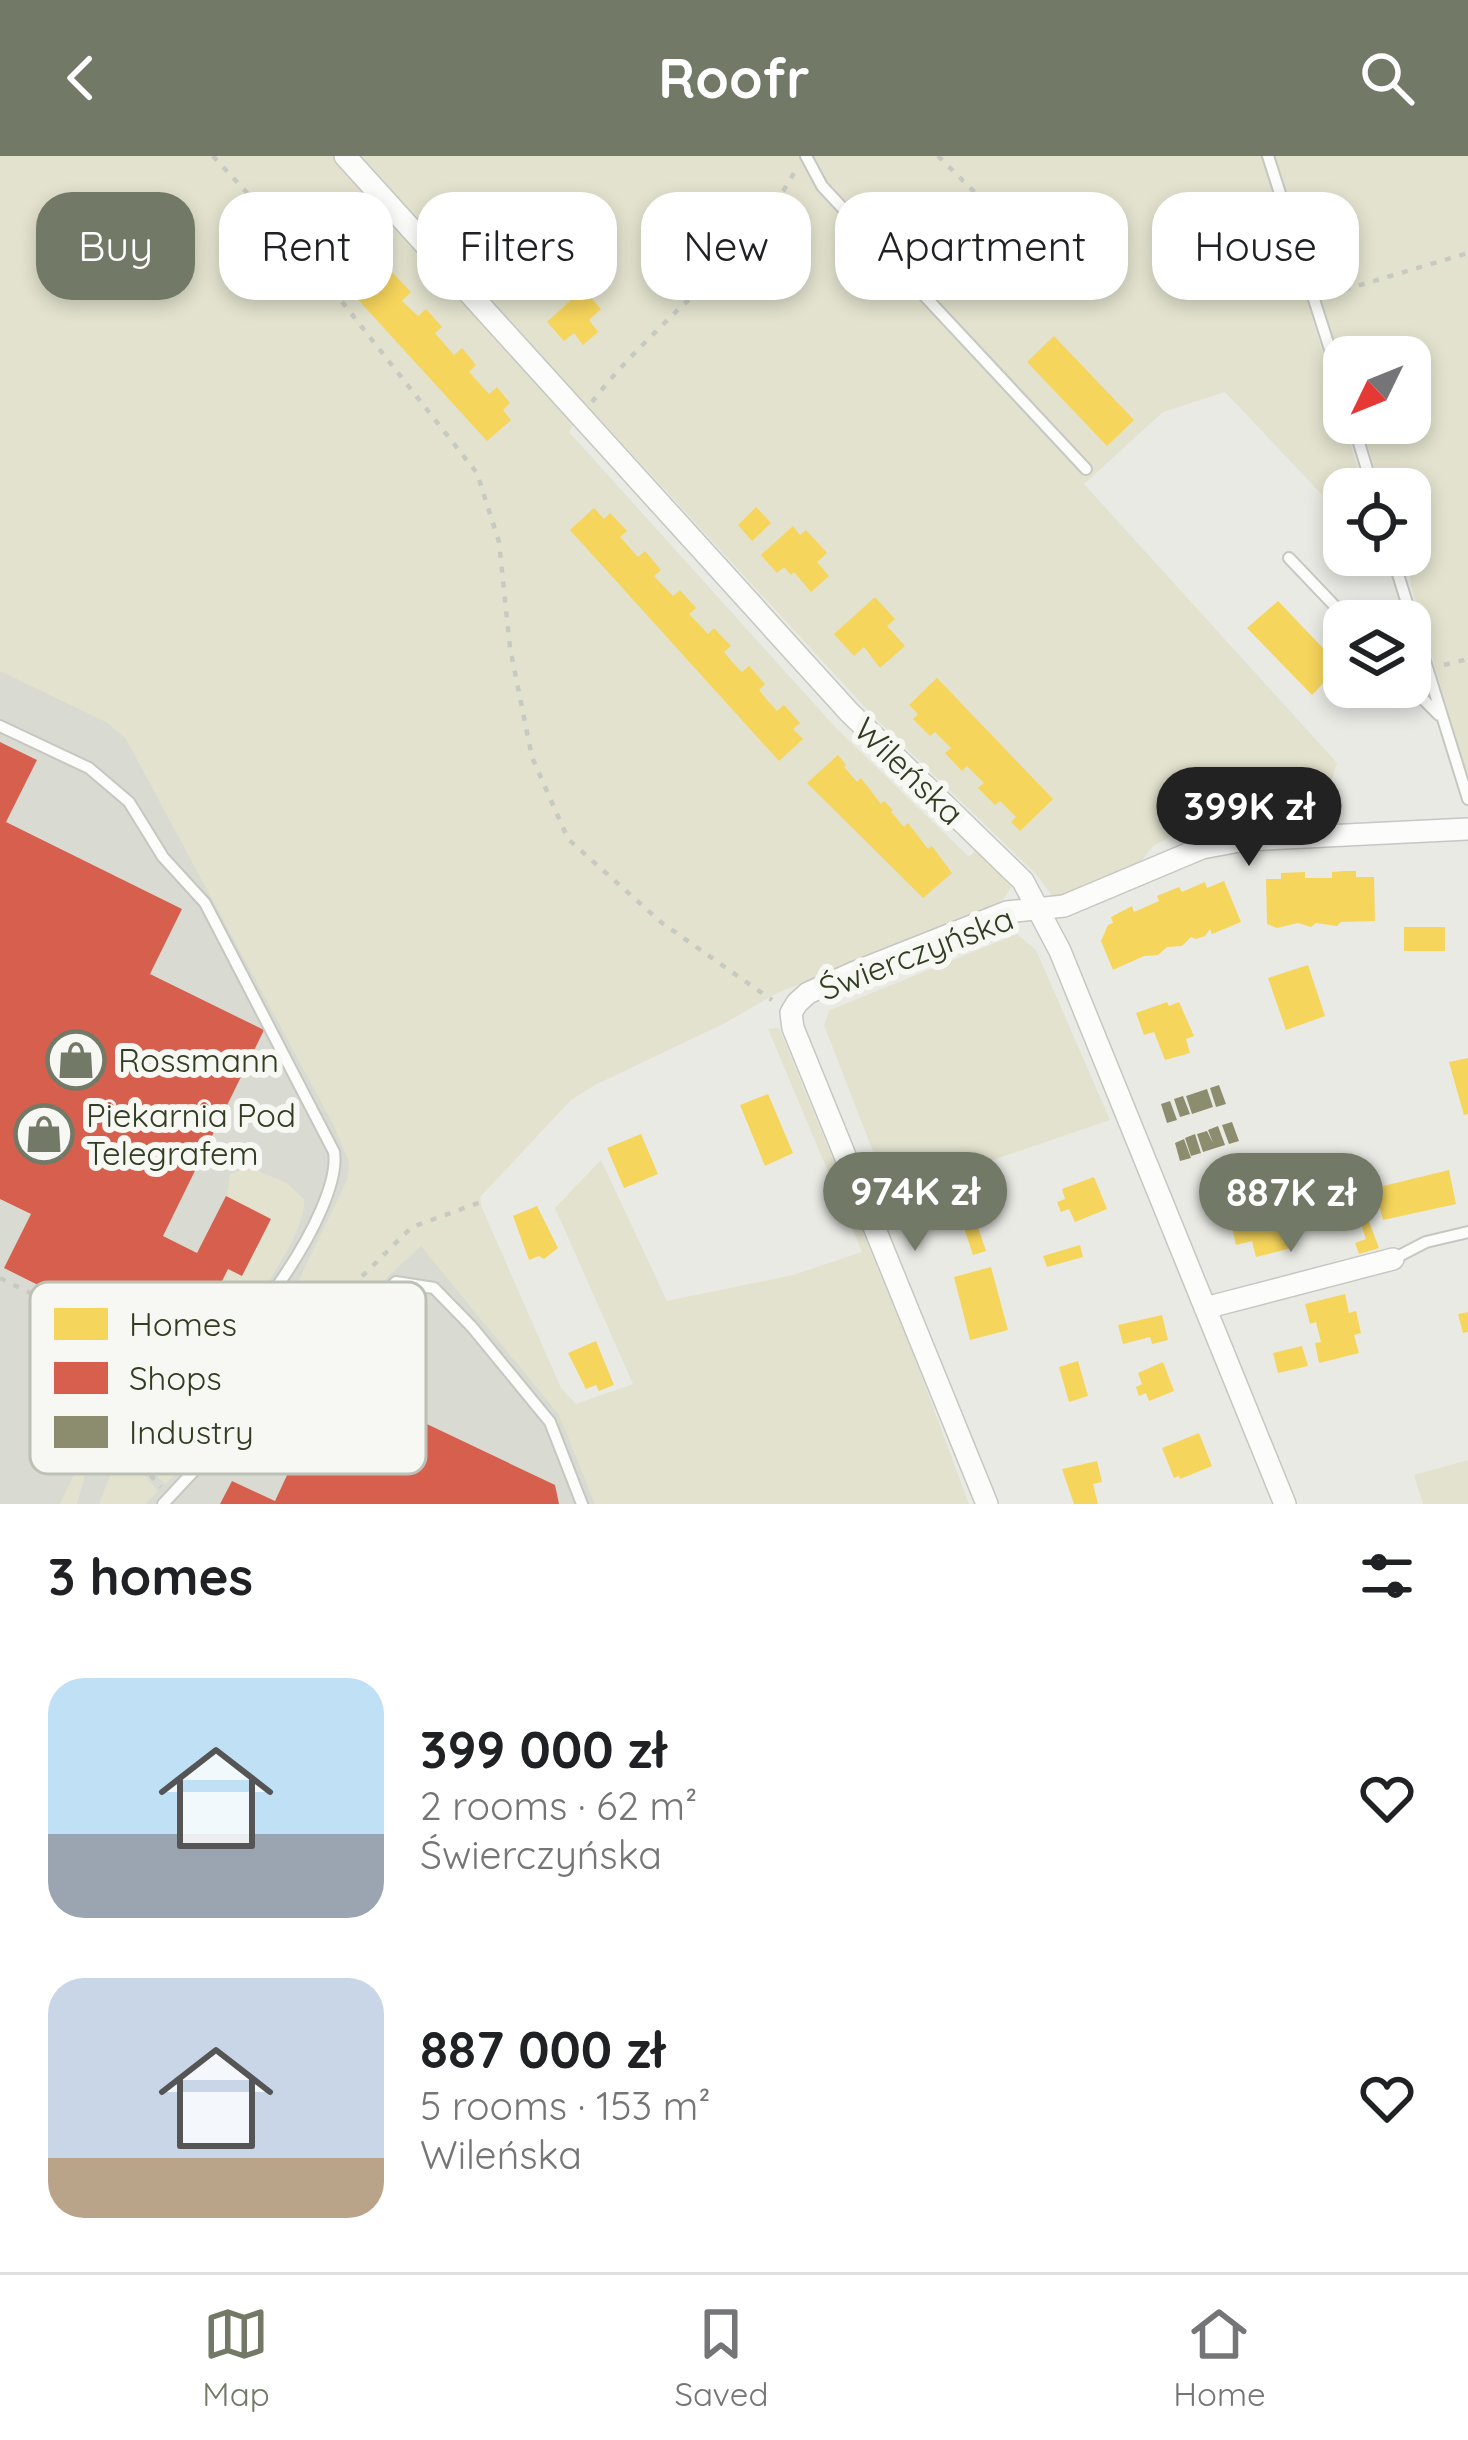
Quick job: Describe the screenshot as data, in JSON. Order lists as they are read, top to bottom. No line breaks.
{"streets":{"street":["Wileńska","Świerczyńska"]},"crossings":[["Wileńska","Świerczyńska"]],"places":{"shop":["Rossmann","Piekarnia Pod Telegrafem"]},"legend":["Homes","Shops","Industry"],"north":"bottom left","page":{"header":"Roofr","chip":["Buy","Rent","Filters","New","Apartment","House"],"price":["399K zł","974K zł","887K zł"],"heading":"3 homes","list":[{"name":"399 000 zł","note":"2 rooms · 62 m² · Świerczyńska"},{"name":"887 000 zł","note":"5 rooms · 153 m² · Wileńska"}],"tabs":["Map","Saved","Home"]}}
